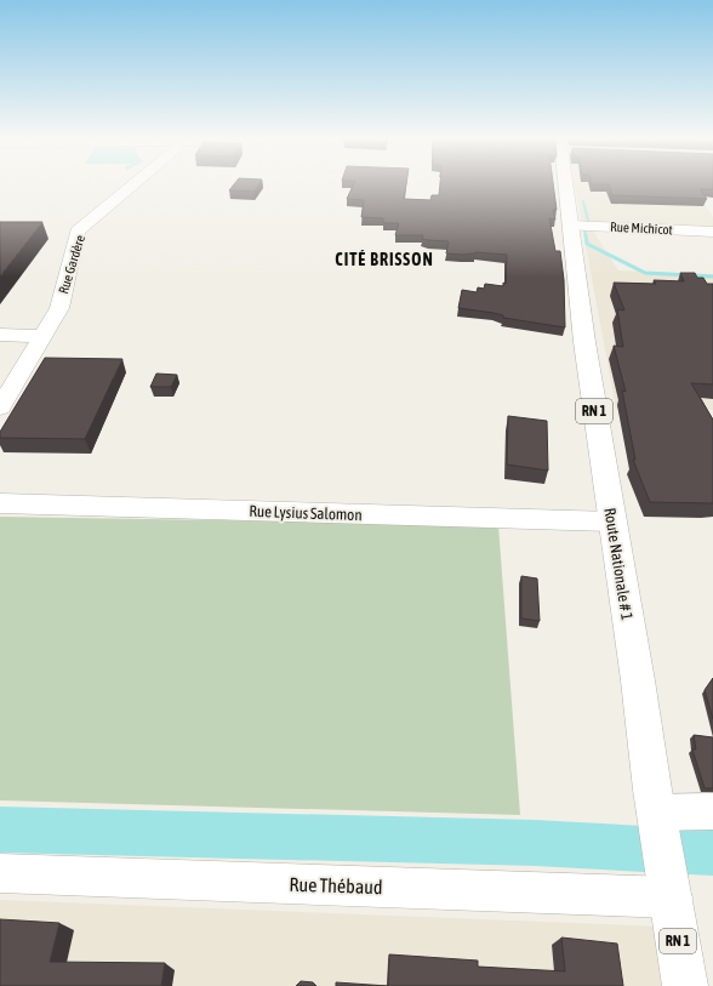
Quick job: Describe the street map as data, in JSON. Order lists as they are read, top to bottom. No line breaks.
{"streets":{"main road":["RN 1","Route Nationale # 1"],"street":["Rue Michicot","Rue Gardère","Rue Lysius Salomon","Rue Thébaud"]},"crossings":[["Rue Michicot","Route Nationale # 1"],["Rue Lysius Salomon","Route Nationale # 1"],["Route Nationale # 1","Rue Thébaud"]],"districts":["CITÉ BRISSON"]}
